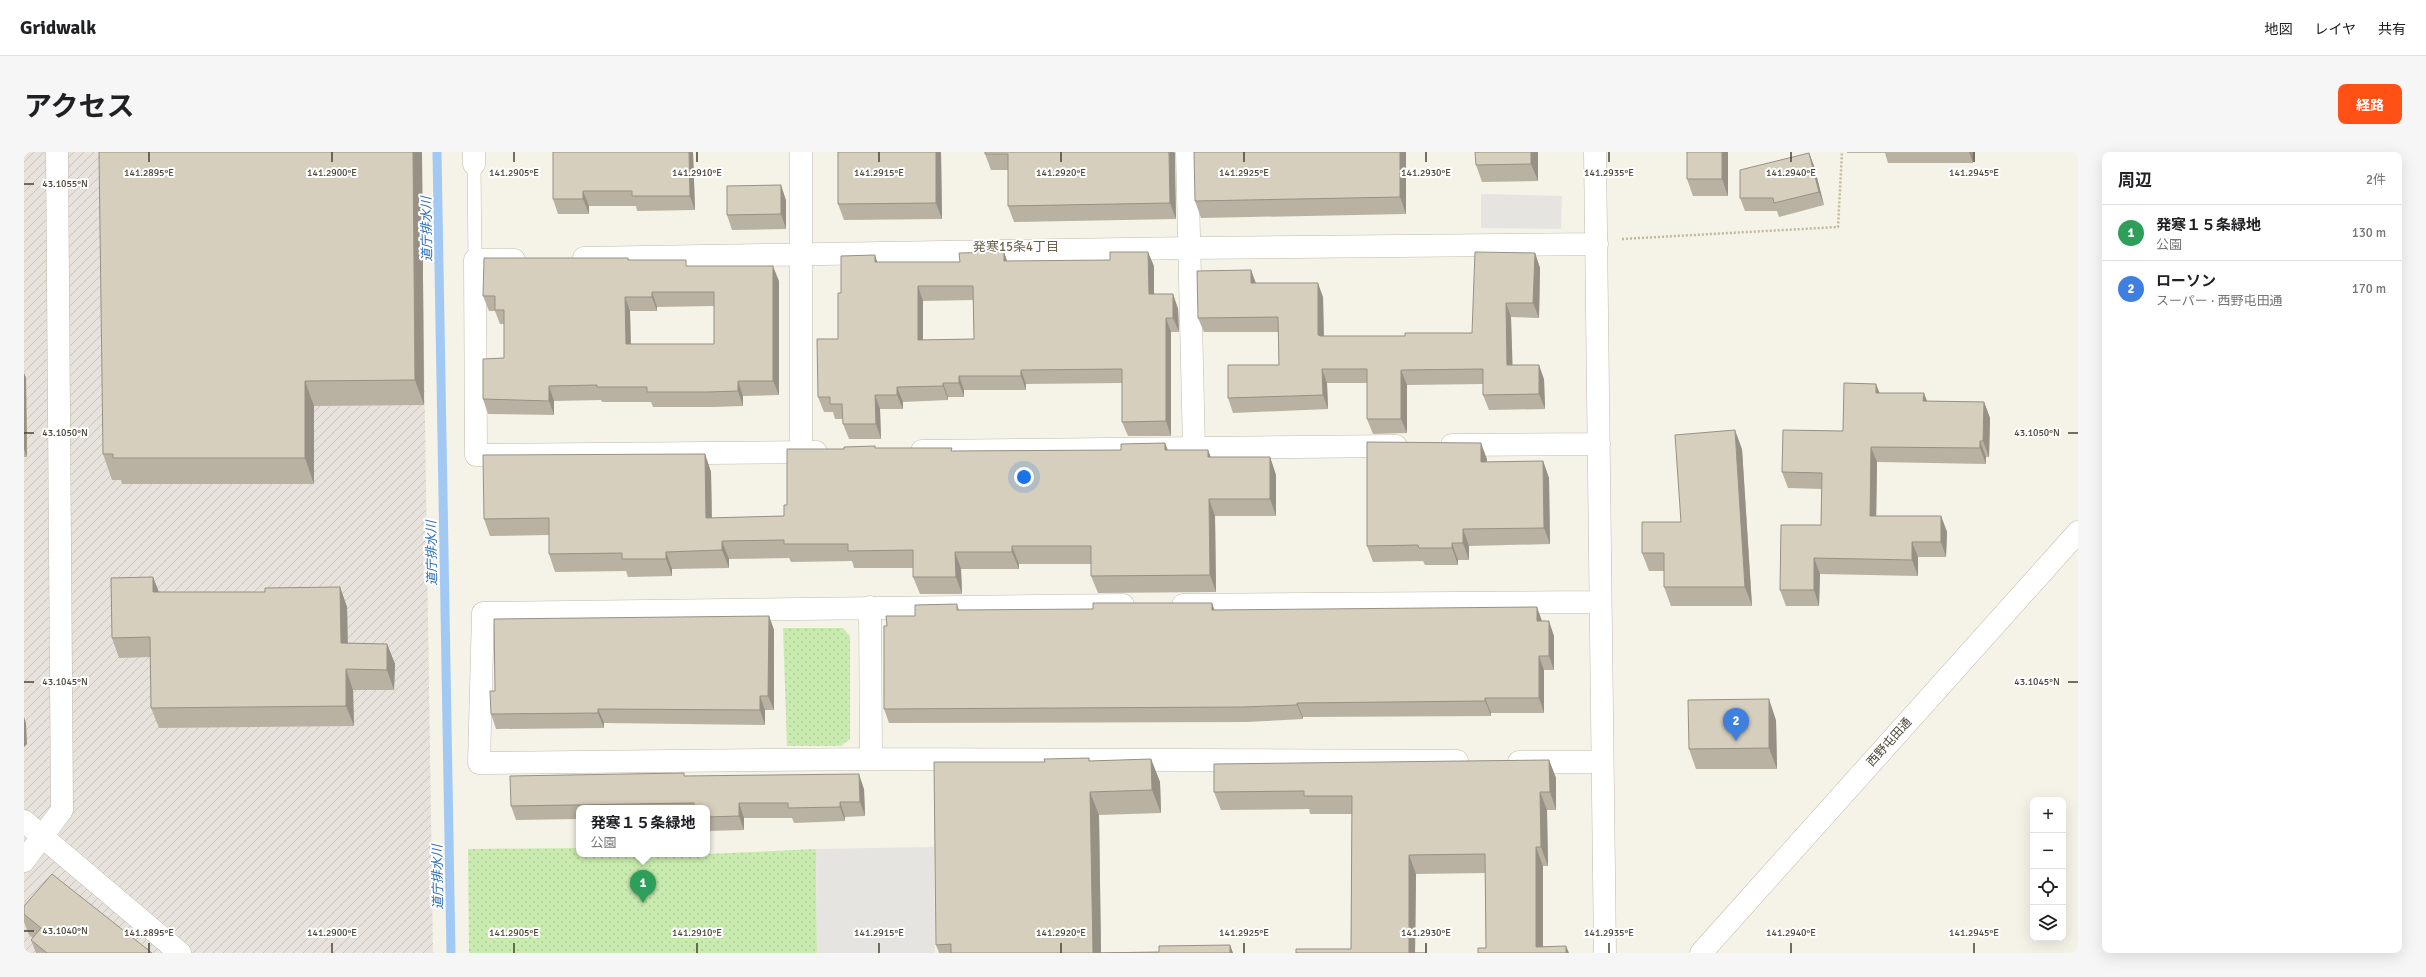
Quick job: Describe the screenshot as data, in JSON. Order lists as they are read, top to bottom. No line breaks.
{"streets":{"street":["西野屯田通"]},"districts":["発寒15条4丁目"],"water":["道庁排水川"],"page":{"header":"Gridwalk","nav":["地図","レイヤ","共有"],"title":"アクセス","buttons":"経路","heading":["周辺","2件"],"list":[{"mark":"1","name":"発寒１５条緑地","note":"公園","value":"130 m"},{"mark":"2","name":"ローソン","note":"スーパー · 西野屯田通","value":"170 m"}],"pins":["2","1"],"map_buttons":["+","−"],"popup":["発寒１５条緑地","公園"]},"coordinates":["141.2895°E","141.2900°E","141.2905°E","141.2910°E","141.2915°E","141.2920°E","141.2925°E","141.2930°E","141.2935°E","141.2940°E","141.2945°E","43.1055°N","43.1050°N","43.1045°N","43.1040°N"]}
